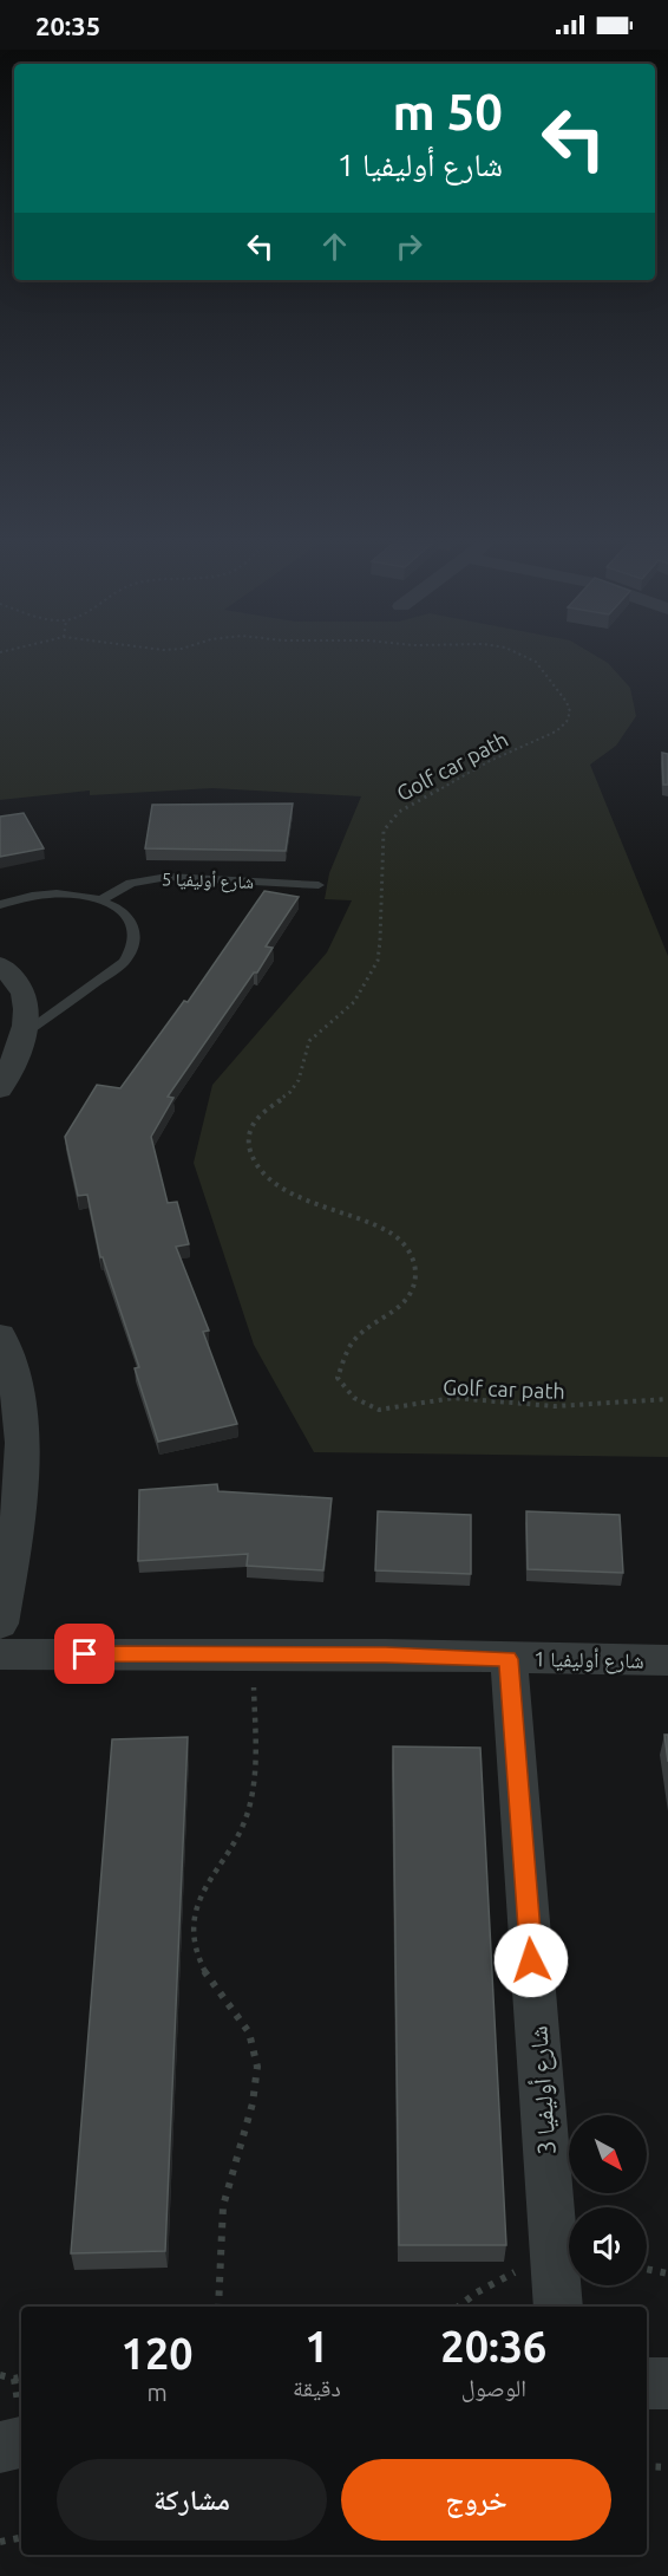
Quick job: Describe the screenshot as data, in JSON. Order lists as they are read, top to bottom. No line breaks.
{"streets":{"street":["شارع أوليفيا 1","شارع أوليفيا 3"],"lane":["شارع أوليفيا 5"],"path":["Golf car path"]},"crossings":[["شارع أوليفيا 1","شارع أوليفيا 3"]],"north":"bottom right","page":{"status":"20:35","turn":["50 m","شارع أوليفيا 1"],"eta":["20:36","الوصول","1","دقيقة","120","m"],"buttons":["خروج","مشاركة"]}}
